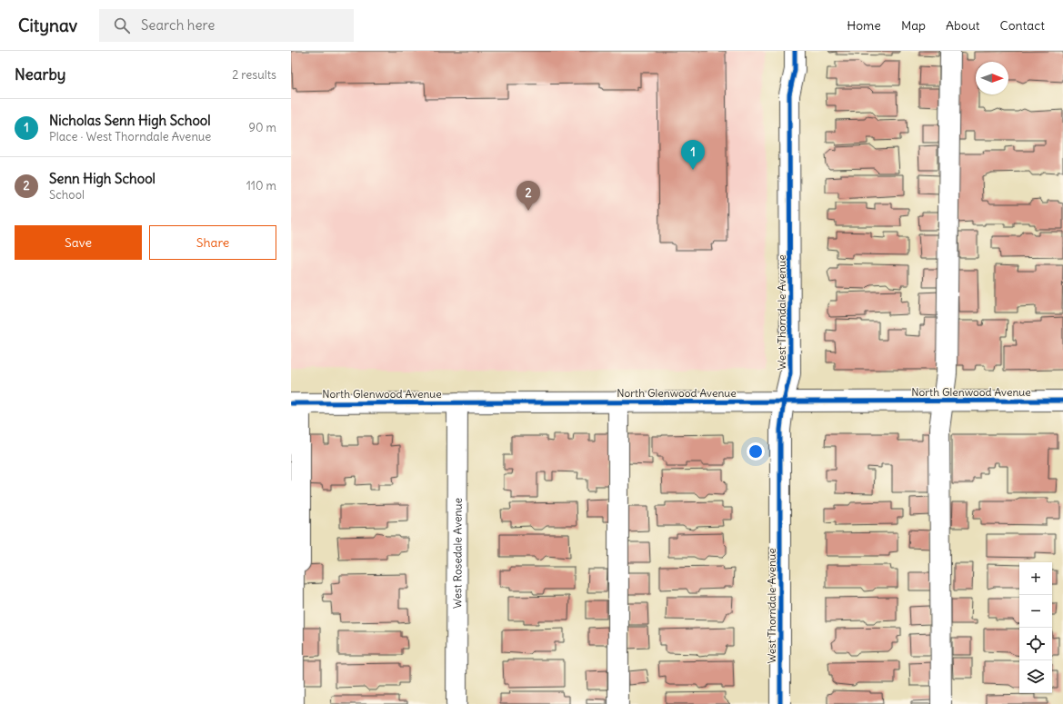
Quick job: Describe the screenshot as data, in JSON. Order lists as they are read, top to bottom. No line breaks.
{"streets":{"street":["West Thorndale Avenue","North Glenwood Avenue","West Rosedale Avenue"]},"crossings":[["West Thorndale Avenue","North Glenwood Avenue"],["North Glenwood Avenue","West Rosedale Avenue"]],"north":"right","page":{"header":"Citynav","search":"Search here","nav":["Home","Map","About","Contact"],"heading":["Nearby","2 results"],"list":[{"mark":"1","name":"Nicholas Senn High School","note":"Place · West Thorndale Avenue","value":"90 m"},{"mark":"2","name":"Senn High School","note":"School","value":"110 m"}],"pins":["1","2"],"buttons":["Save","Share"],"map_buttons":["+","−"]}}
